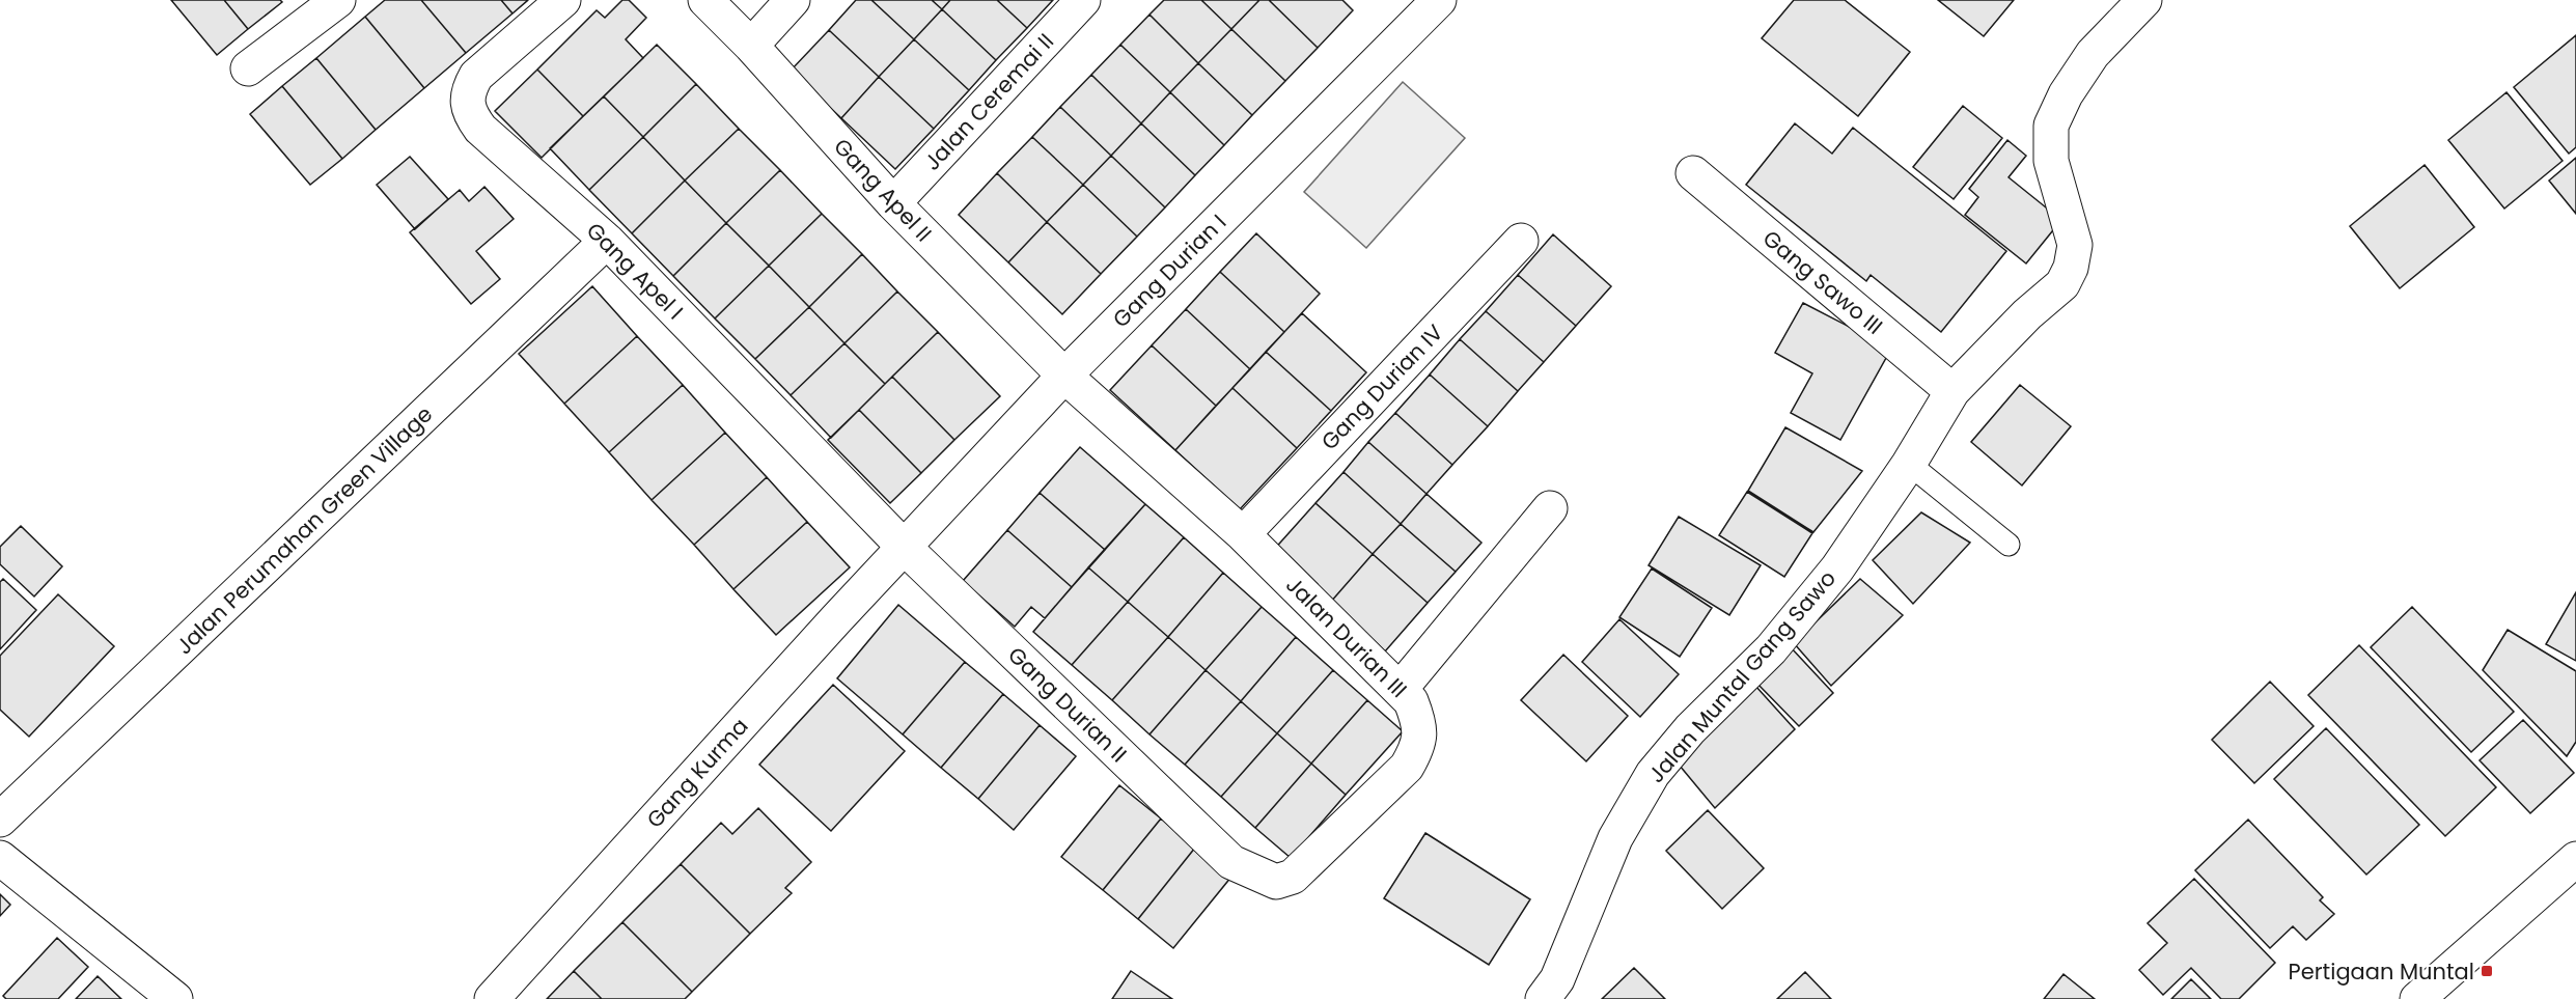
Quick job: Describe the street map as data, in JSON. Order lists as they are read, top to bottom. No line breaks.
{"streets":{"street":["Jalan Ceremai II","Gang Apel II","Gang Apel I","Gang Durian I","Gang Sawo III","Gang Durian IV","Jalan Perumahan Green Village","Jalan Durian III","Jalan Muntal Gang Sawo","Gang Durian II","Gang Kurma"]},"crossings":[["Jalan Ceremai II","Gang Apel II"],["Gang Apel II","Gang Durian I"],["Gang Apel II","Jalan Durian III"],["Gang Apel I","Gang Durian I"],["Gang Apel I","Jalan Perumahan Green Village"],["Gang Apel I","Gang Durian II"],["Gang Apel I","Gang Kurma"],["Gang Durian I","Jalan Durian III"],["Gang Durian I","Gang Durian II"],["Gang Durian I","Gang Kurma"],["Gang Sawo III","Jalan Muntal Gang Sawo"],["Gang Durian IV","Jalan Durian III"],["Jalan Durian III","Gang Durian II"],["Gang Durian II","Gang Kurma"]],"places":{"transit":["Pertigaan Muntal"]}}
